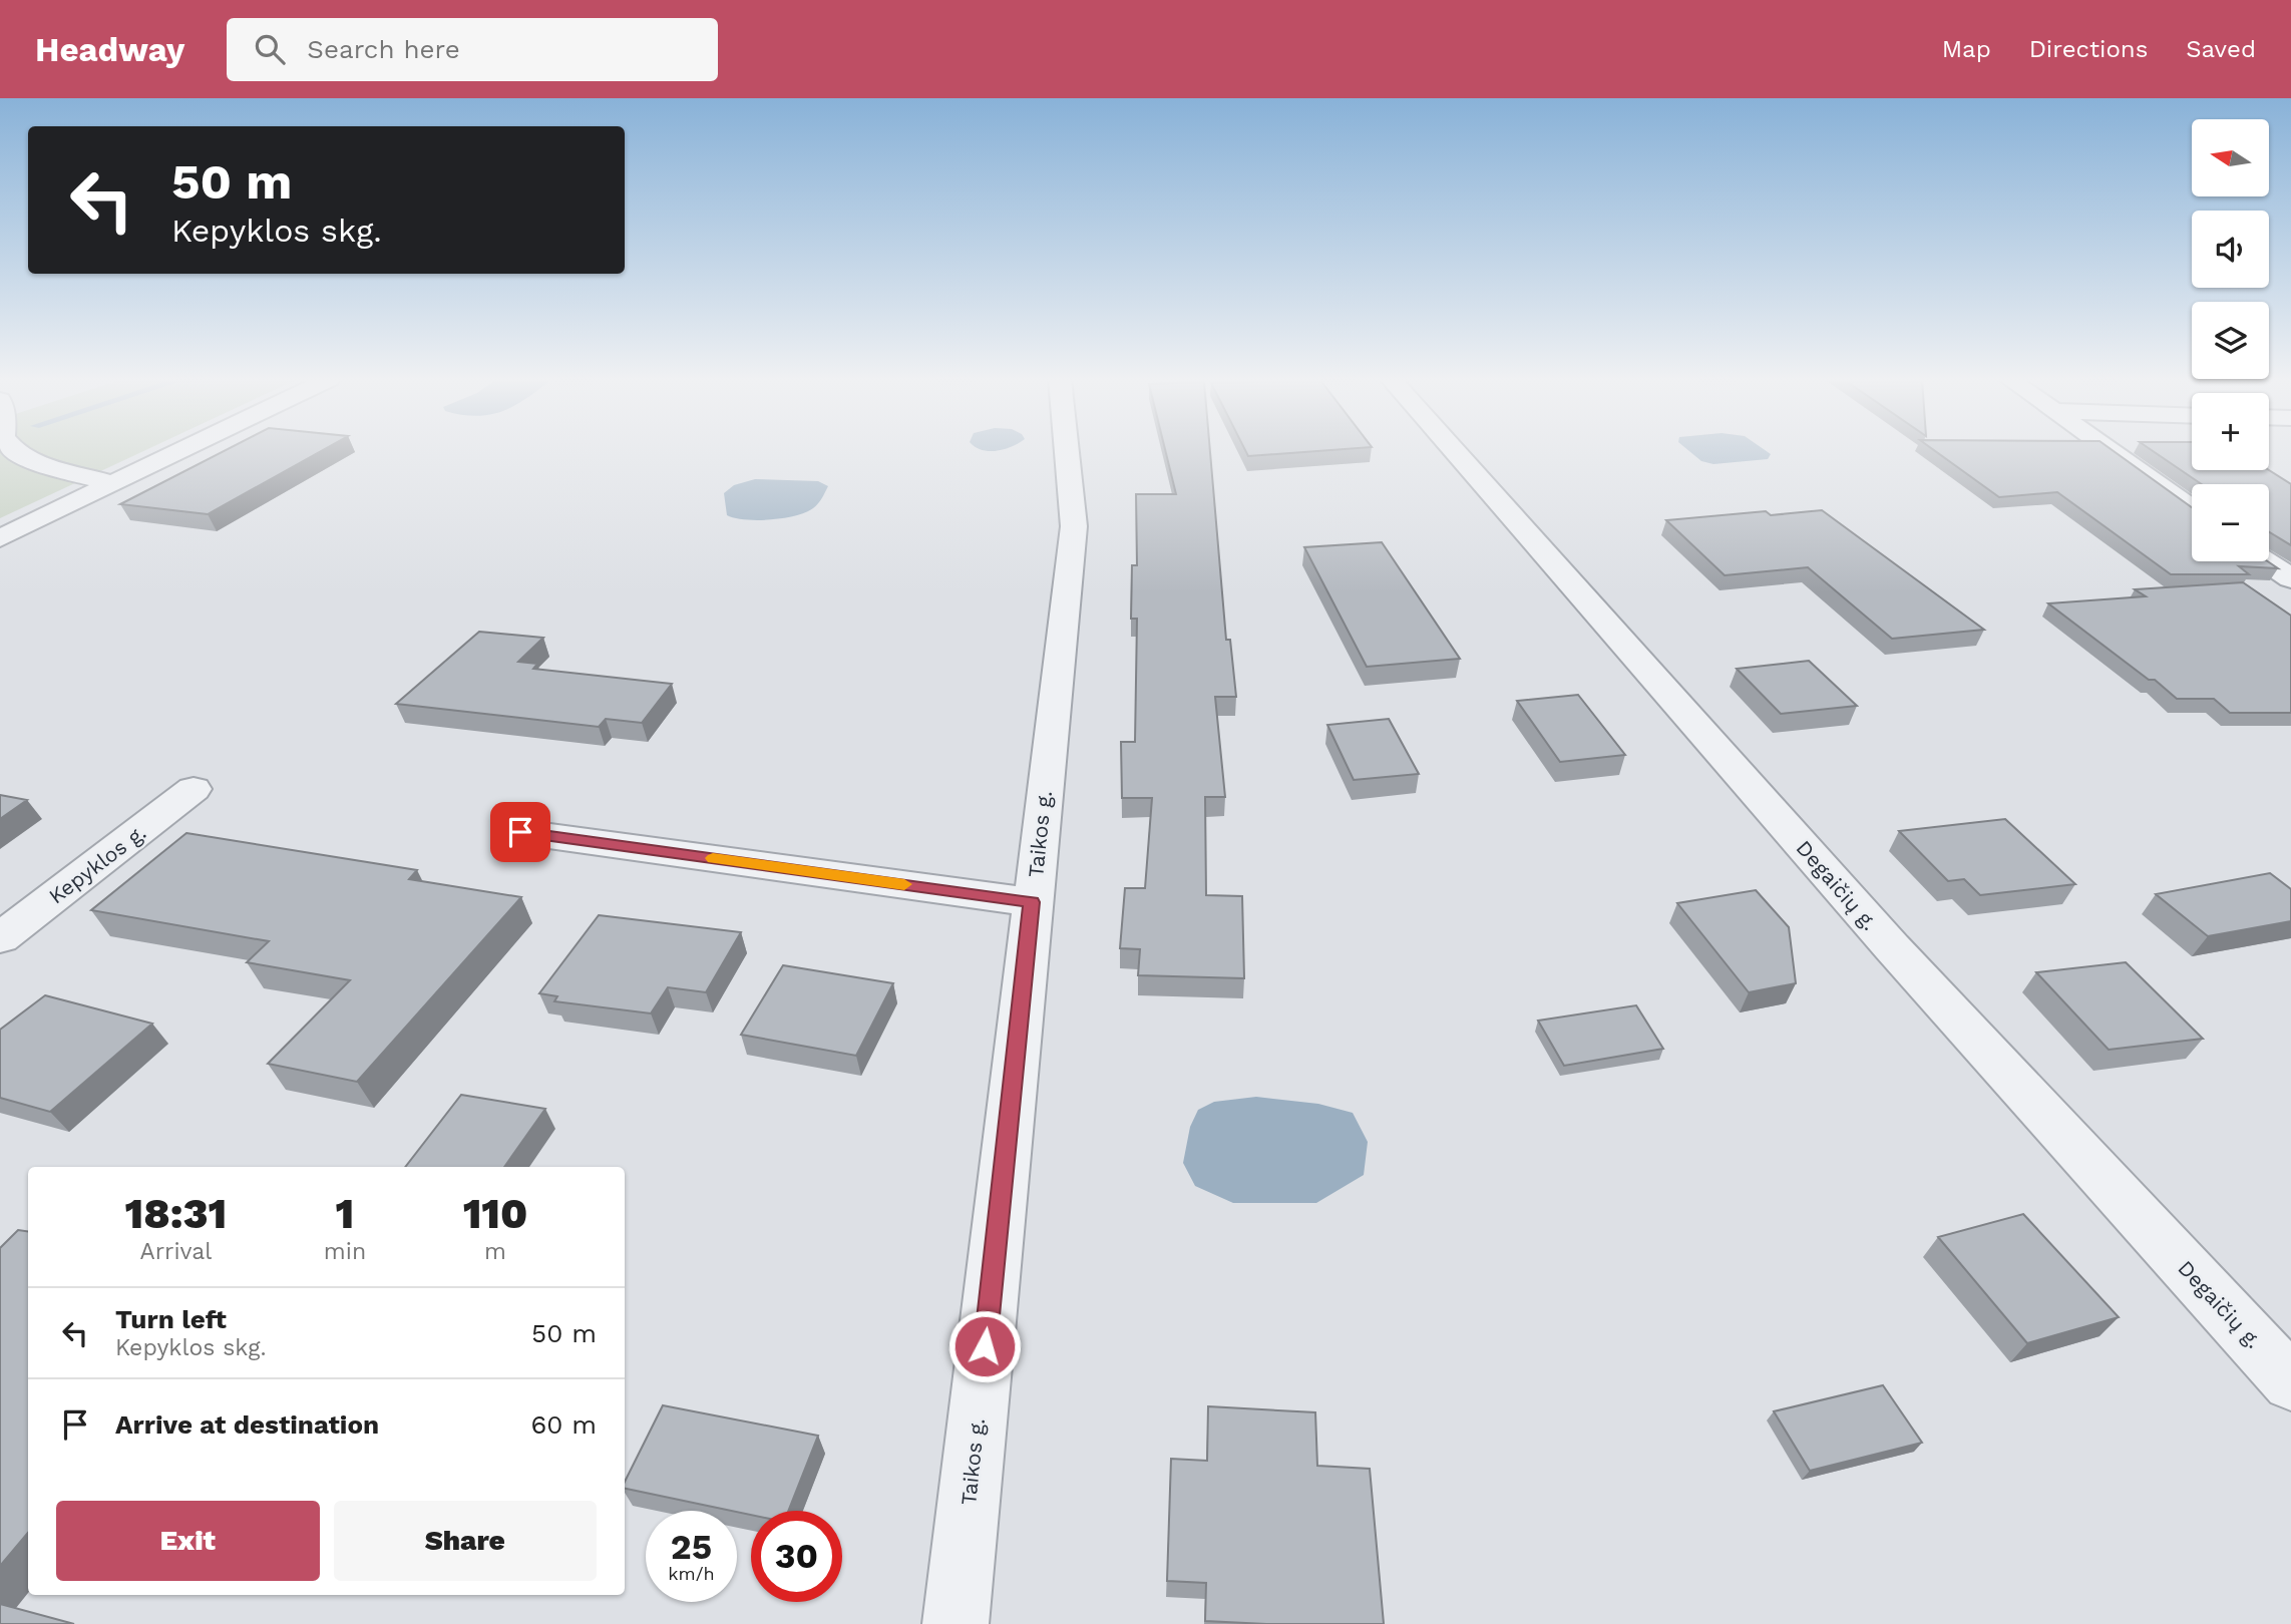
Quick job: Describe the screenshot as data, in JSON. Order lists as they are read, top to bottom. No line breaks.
{"streets":{"street":["Taikos g.","Kepyklos g.","Degaičių g."]},"north":"left","page":{"header":"Headway","search":"Search here","nav":["Map","Directions","Saved"],"map_buttons":["+","−"],"turn":["50 m","Kepyklos skg."],"eta":["18:31","Arrival","1","min","110","m"],"list":[{"name":"Turn left","note":"Kepyklos skg.","value":"50 m"},{"name":"Arrive at destination","value":"60 m"}],"buttons":["Exit","Share"],"speed":"25 km/h","limit":"30"}}
